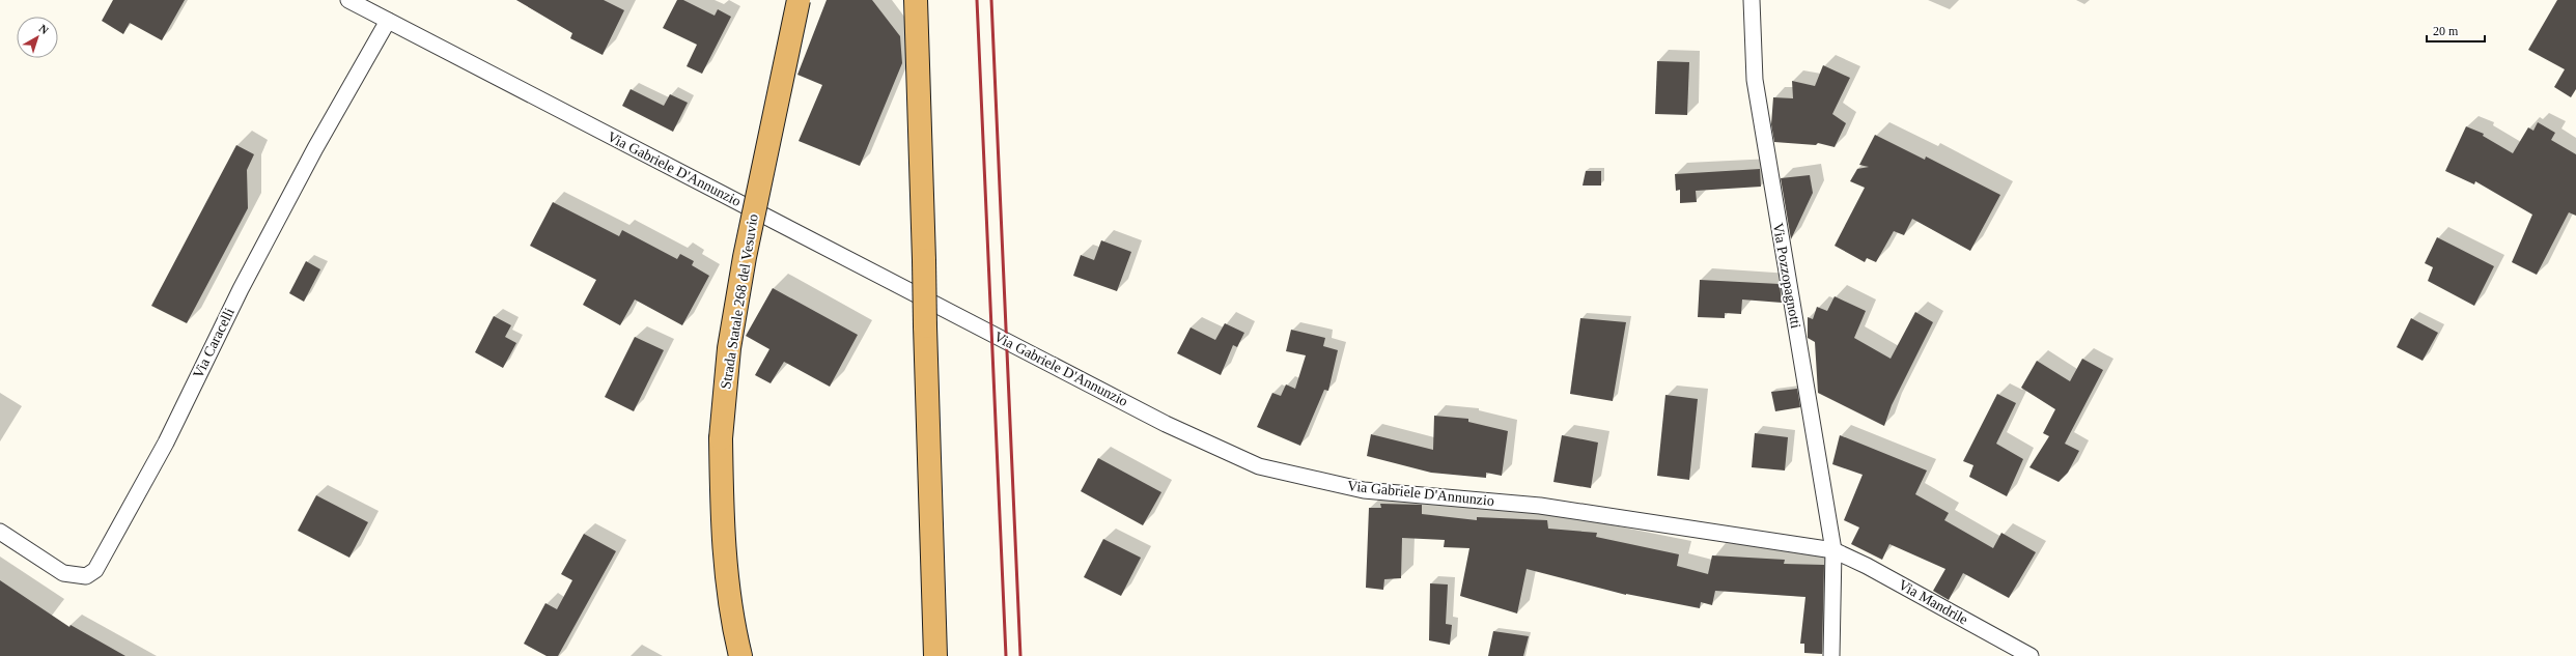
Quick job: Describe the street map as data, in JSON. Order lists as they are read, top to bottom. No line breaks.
{"streets":{"highway":["Strada Statale 268 del Vesuvio"],"street":["Via Gabriele D'Annunzio","Via Pozzopagnotti","Via Caracelli","Via Mandrile"]},"crossings":[["Via Gabriele D'Annunzio","Via Pozzopagnotti"],["Via Gabriele D'Annunzio","Via Caracelli"],["Via Gabriele D'Annunzio","Via Mandrile"],["Via Pozzopagnotti","Via Mandrile"]],"scale_bar":"20 m","north":"top right"}
